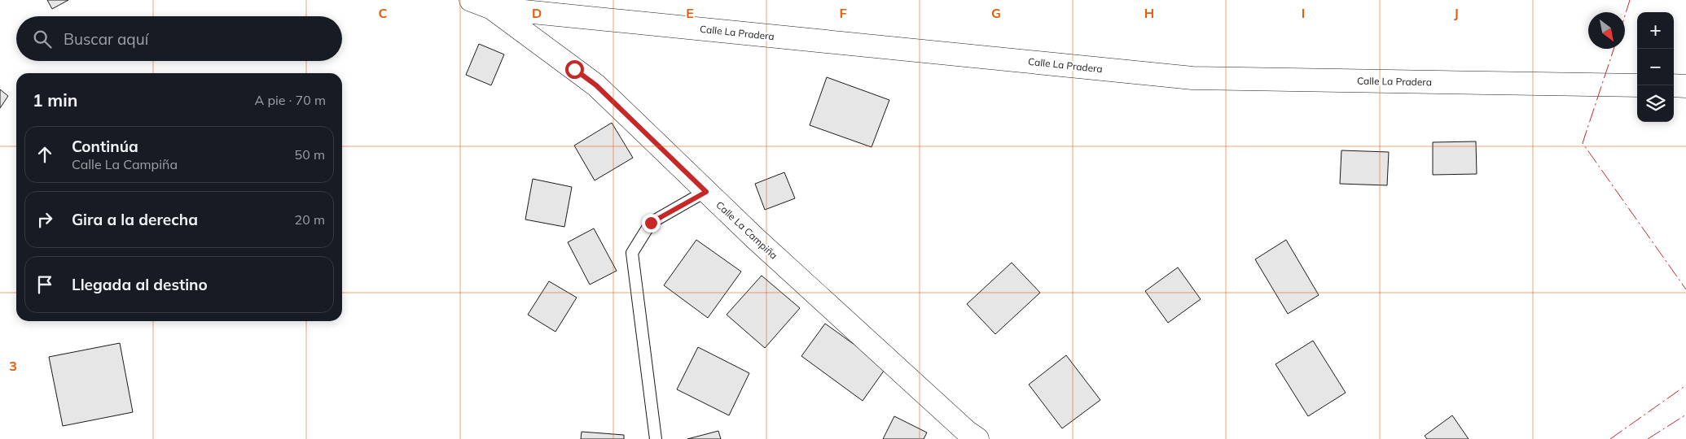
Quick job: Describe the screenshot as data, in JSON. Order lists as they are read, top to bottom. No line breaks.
{"streets":{"street":["Calle La Pradera","Calle La Campiña"]},"crossings":[["Calle La Pradera","Calle La Campiña"]],"north":"bottom right","page":{"map_buttons":["+","−"],"search":"Buscar aquí","heading":["1 min","A pie · 70 m"],"list":[["Continúa","Calle La Campiña","50 m"],["Gira a la derecha","20 m"],"Llegada al destino"]},"grid":{"columns":["C","D","E","F","G","H","I","J"],"rows":["3"]}}
